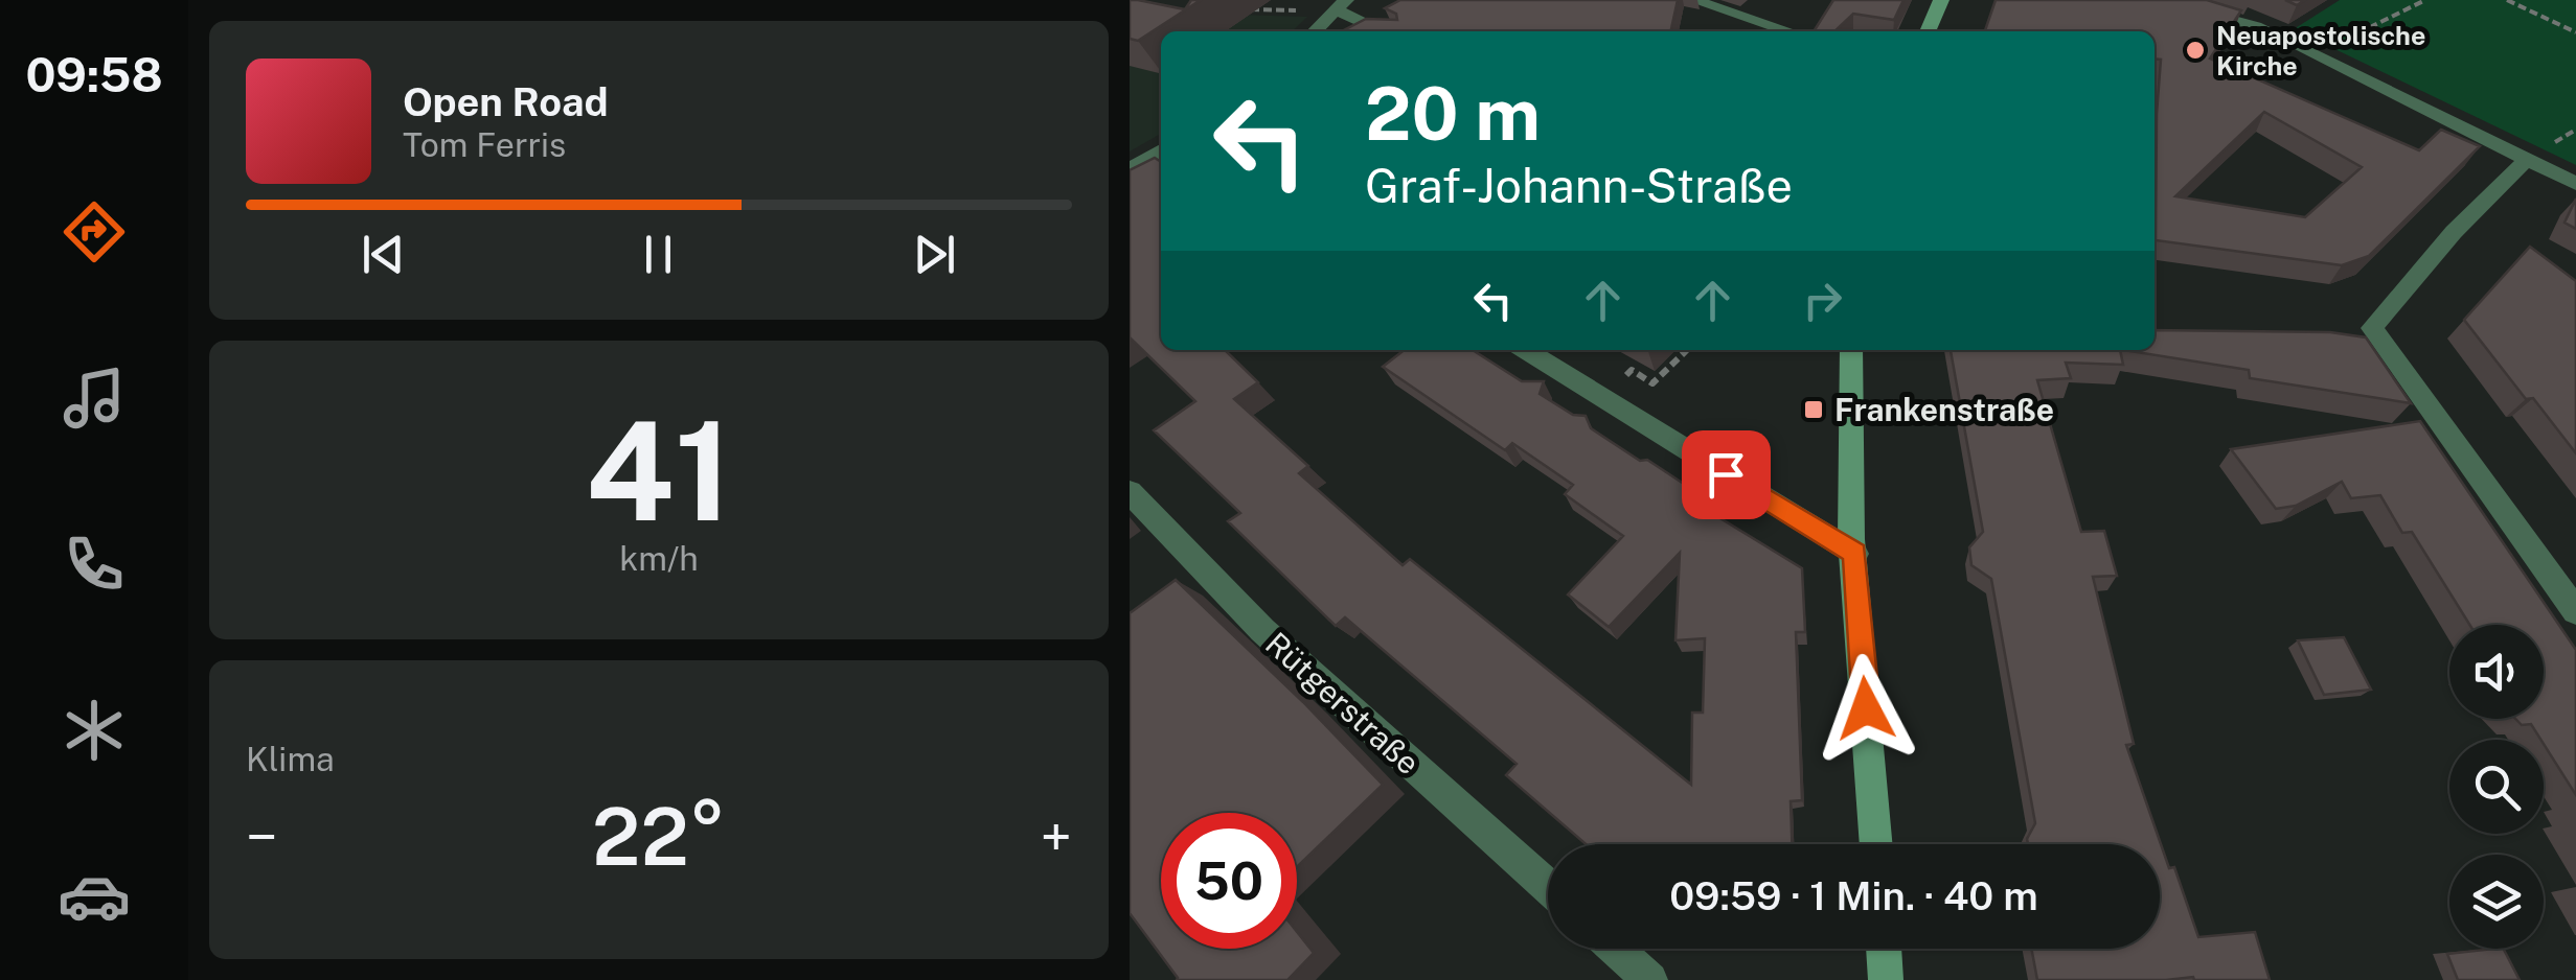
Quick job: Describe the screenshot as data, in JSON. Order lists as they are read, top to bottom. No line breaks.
{"streets":{"street":["Rütgerstraße"]},"places":{"other":["Neuapostolische Kirche"],"transit":["Frankenstraße"]},"page":{"tabs":"09:58","turn":["20 m","Graf-Johann-Straße"],"song":["Open Road","Tom Ferris"],"tile":[["41","km/h"],"Klima"],"heat":["−","22°","+"],"limit":"50","trip":"09:59 · 1 Min. · 40 m"}}
